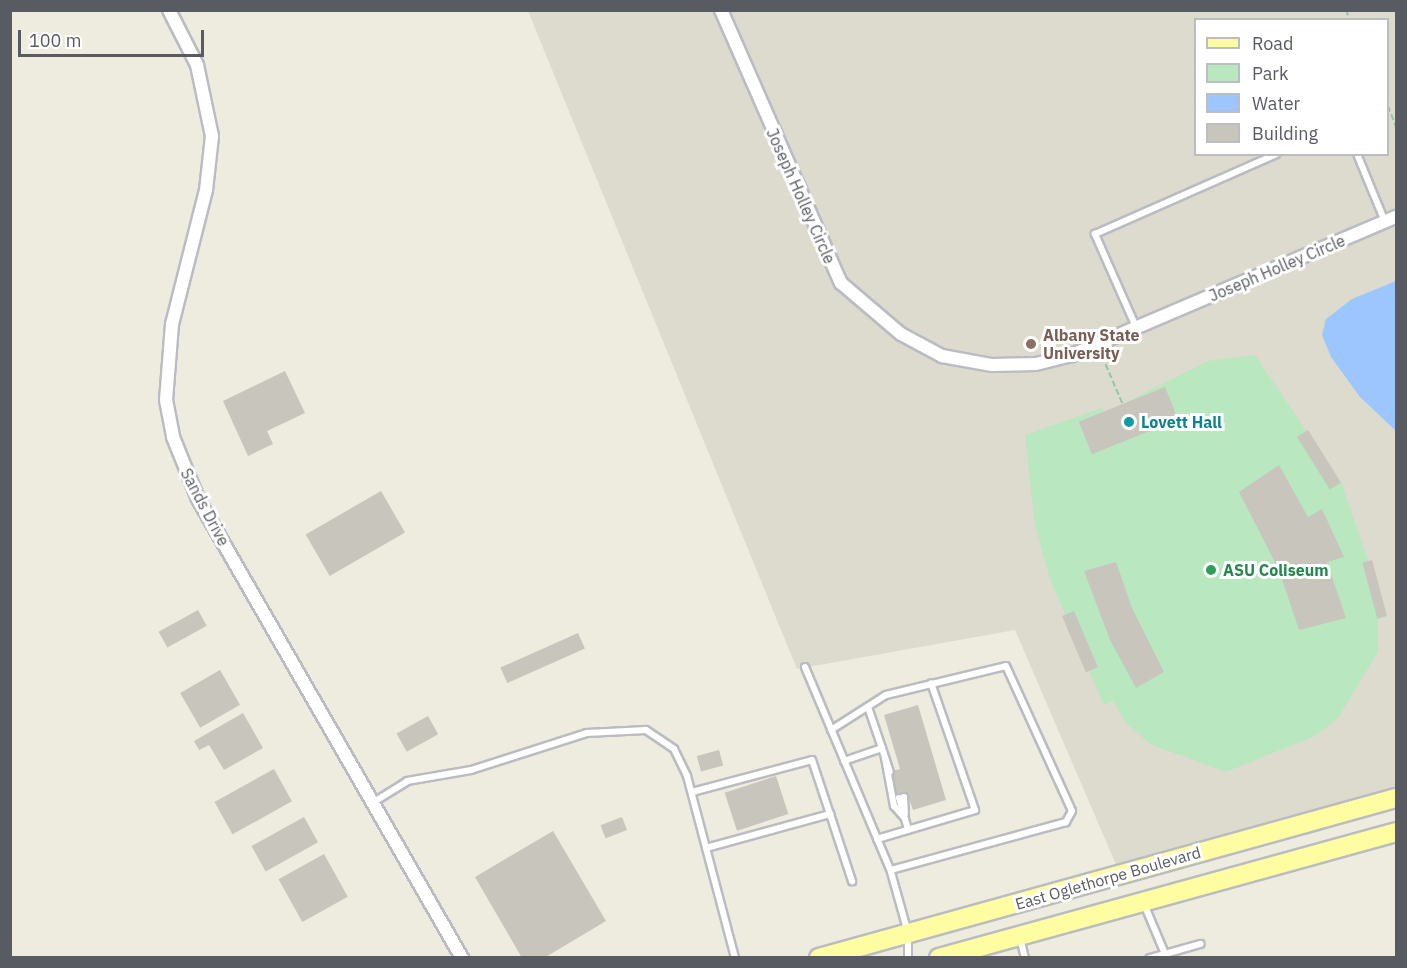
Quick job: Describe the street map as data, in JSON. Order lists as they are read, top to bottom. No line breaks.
{"streets":{"main road":["East Oglethorpe Boulevard"],"street":["Joseph Holley Circle","Sands Drive"]},"places":["Albany State University","Lovett Hall","ASU Coliseum"],"legend":["Road","Park","Water","Building"],"scale_bar":"100 m"}
